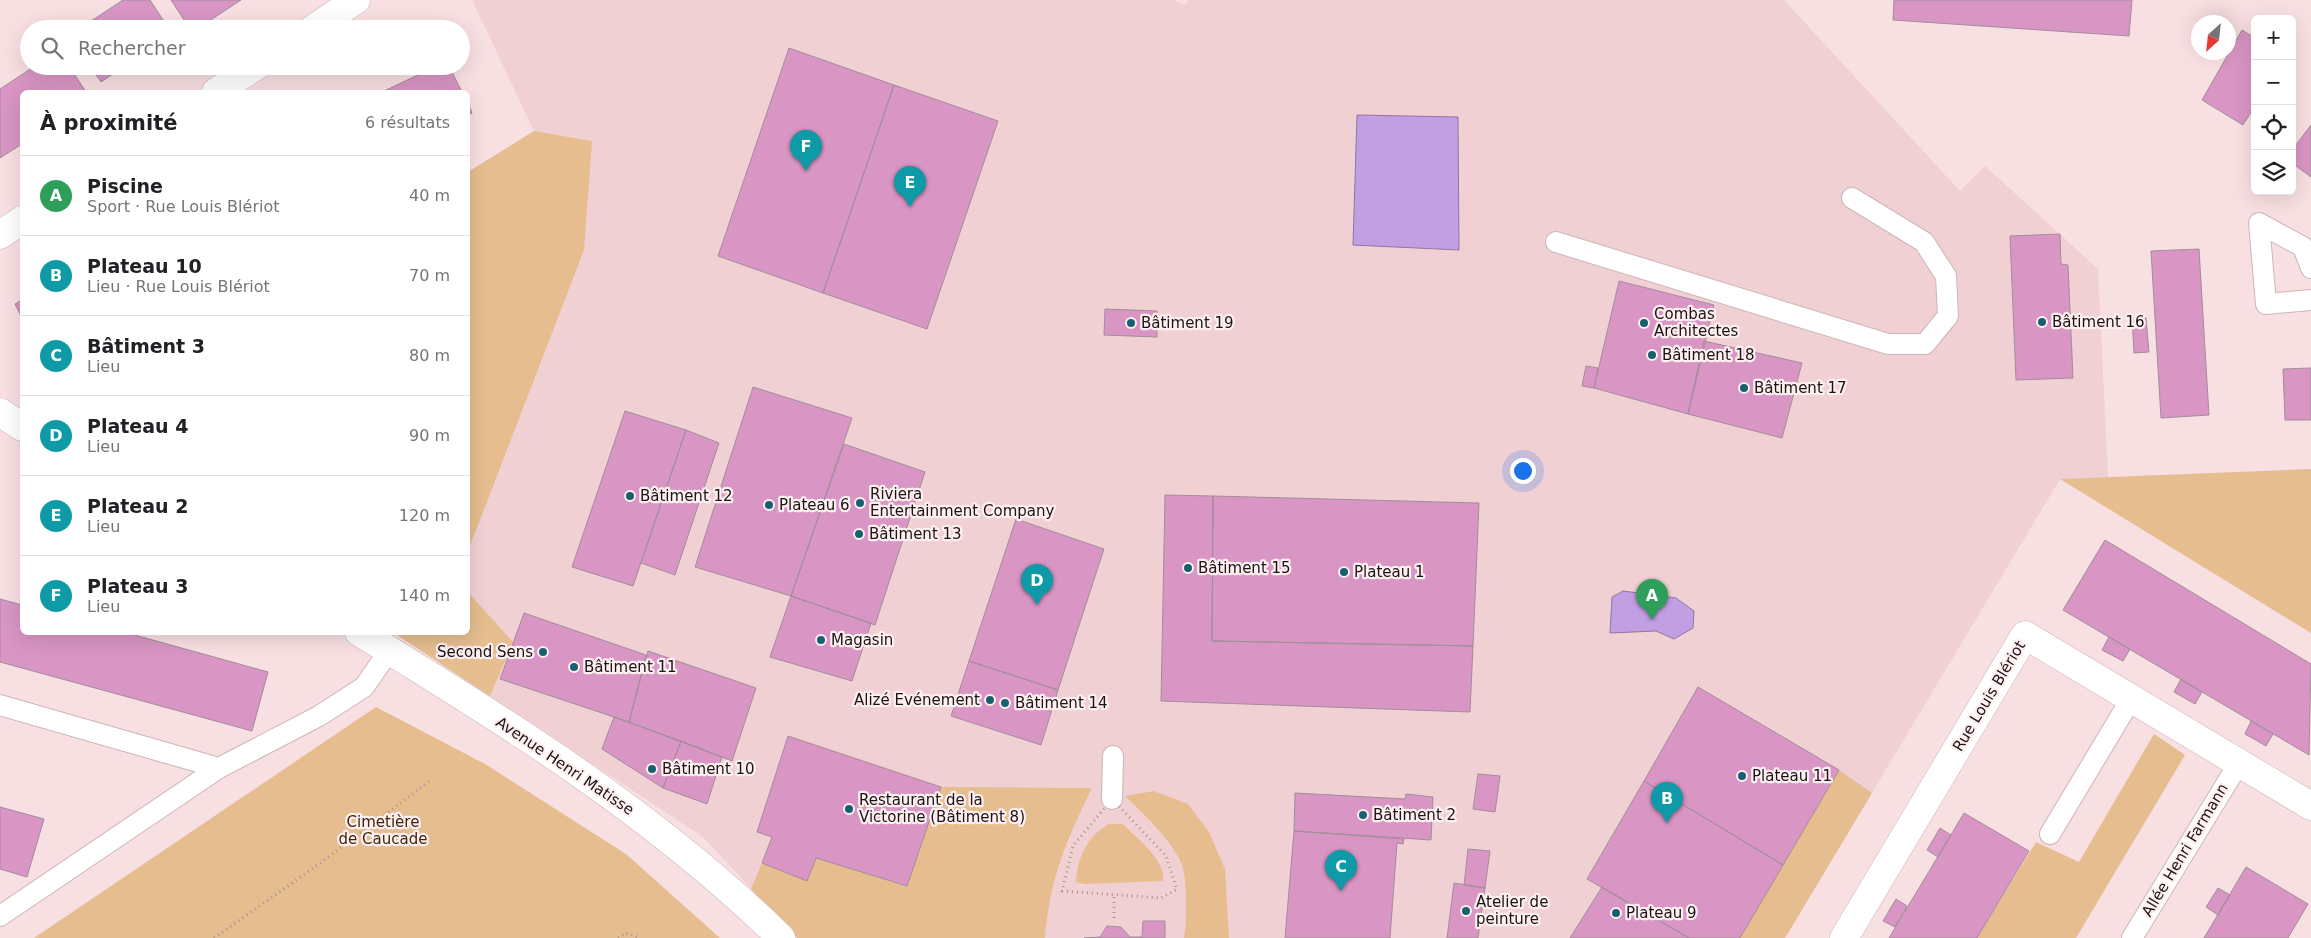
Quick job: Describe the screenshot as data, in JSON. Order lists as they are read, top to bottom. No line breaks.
{"streets":{"street":["Rue Louis Blériot","Avenue Henri Matisse"],"lane":["Allée Henri Farmann"]},"crossings":[["Rue Louis Blériot","Allée Henri Farmann"]],"parks":["Cimetière de Caucade"],"places":["Bâtiment 16","Bâtiment 19","Combas Architectes","Bâtiment 18","Bâtiment 17","Bâtiment 12","Riviera Entertainment Company","Plateau 6","Bâtiment 13","Bâtiment 15","Plateau 1","Magasin","Second Sens","Bâtiment 11","Alizé Evénement","Bâtiment 14","Bâtiment 10","Plateau 11","Restaurant de la Victorine (Bâtiment 8)","Bâtiment 2","Atelier de peinture","Plateau 9"],"north":"bottom left","page":{"map_buttons":["+","−"],"search":"Rechercher","heading":["À proximité","6 résultats"],"pins":["F","E","D","A","B","C"],"list":[{"mark":"A","name":"Piscine","note":"Sport · Rue Louis Blériot","value":"40 m"},{"mark":"B","name":"Plateau 10","note":"Lieu · Rue Louis Blériot","value":"70 m"},{"mark":"C","name":"Bâtiment 3","note":"Lieu","value":"80 m"},{"mark":"D","name":"Plateau 4","note":"Lieu","value":"90 m"},{"mark":"E","name":"Plateau 2","note":"Lieu","value":"120 m"},{"mark":"F","name":"Plateau 3","note":"Lieu","value":"140 m"}]}}
